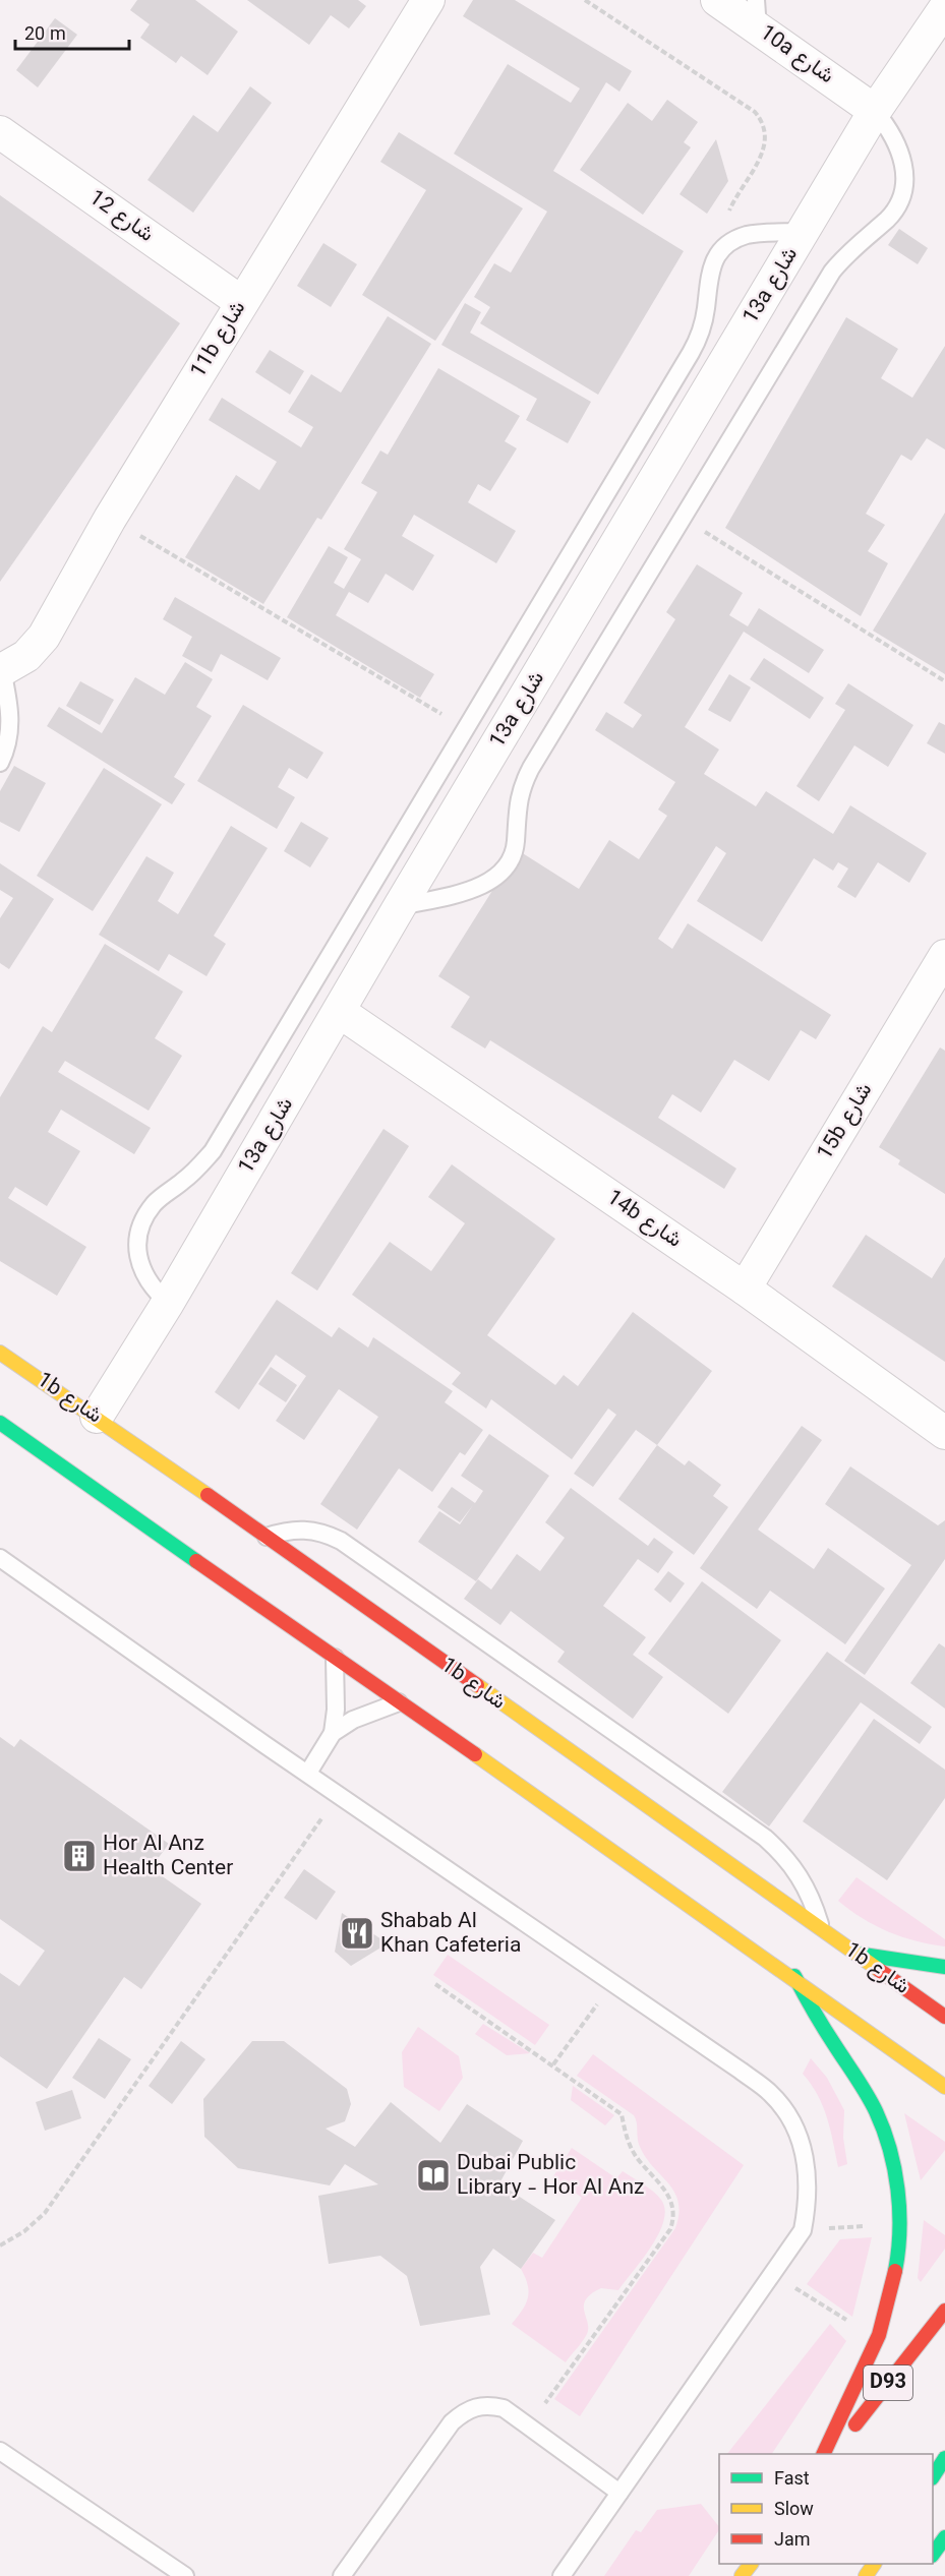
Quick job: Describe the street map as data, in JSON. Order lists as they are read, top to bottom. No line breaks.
{"streets":{"street":["10a شارع","شارع 12","13a شارع","11b شارع","15b شارع","14b شارع","1b شارع","D93"]},"crossings":[["10a شارع","13a شارع"],["شارع 12","11b شارع"],["13a شارع","14b شارع"],["13a شارع","1b شارع"],["15b شارع","14b شارع"]],"places":{"building":["Hor Al Anz Health Center"],"restaurant":["Shabab Al Khan Cafeteria"],"library":["Dubai Public Library - Hor Al Anz"]},"legend":["Fast","Slow","Jam"],"scale_bar":"20 m"}
